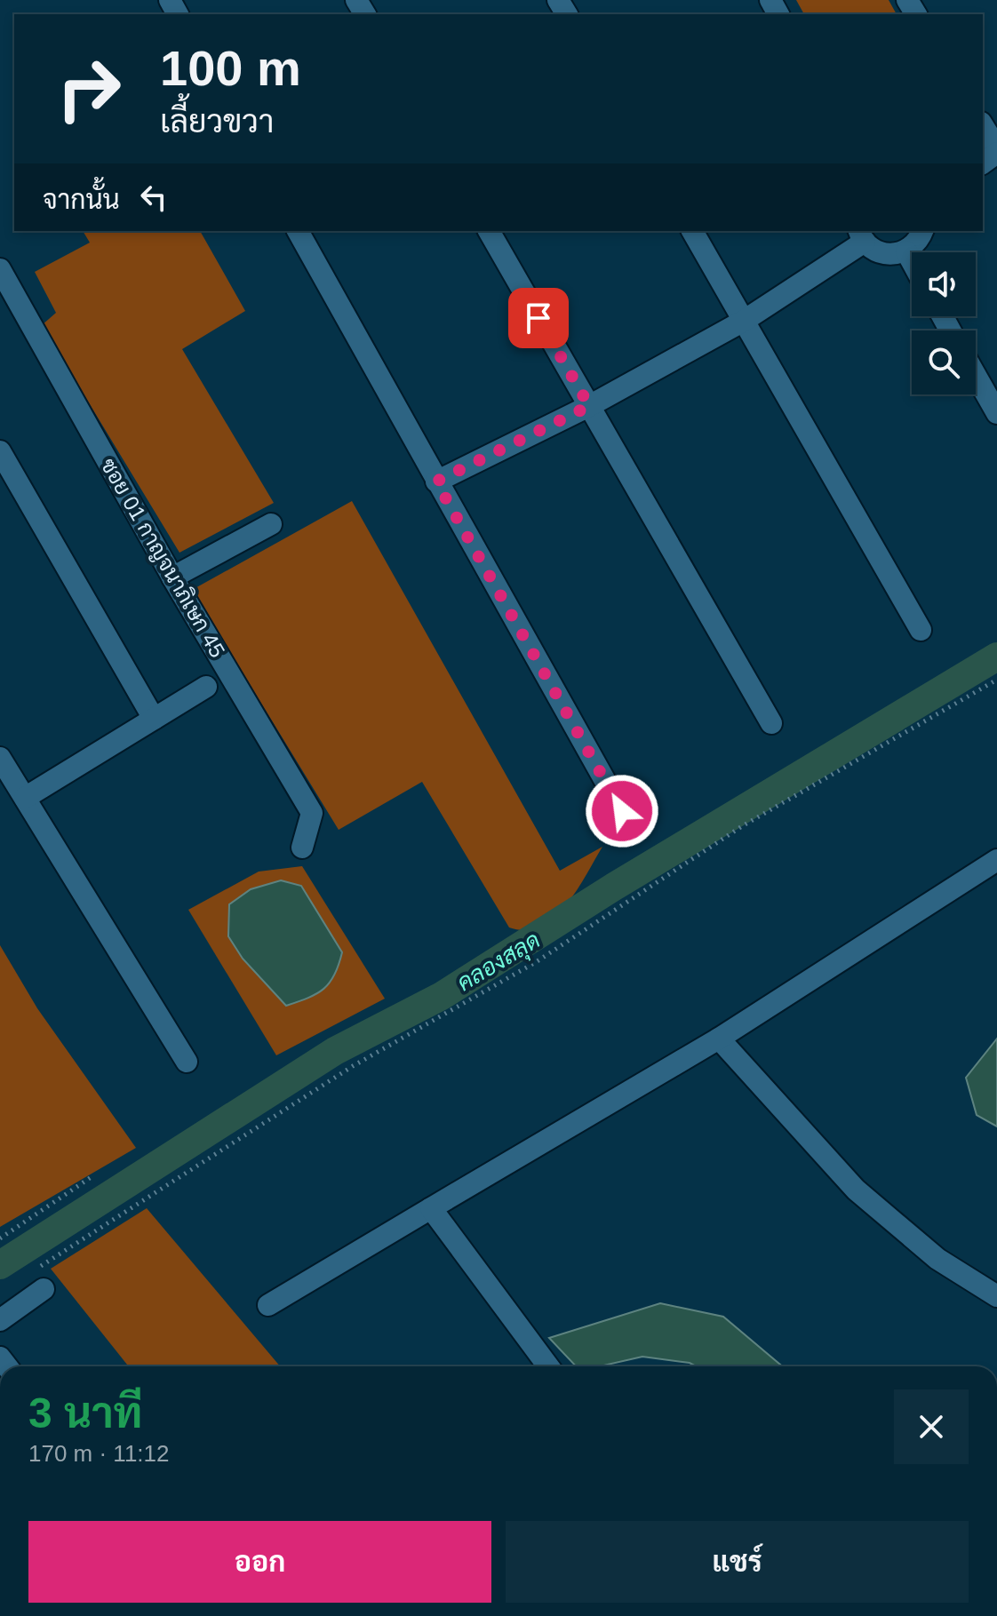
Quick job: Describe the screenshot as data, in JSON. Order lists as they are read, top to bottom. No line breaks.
{"streets":{"street":["ซอย 01 กาญจนาภิเษก 45"]},"water":["คลองสลุด"],"page":{"turn":["100 m","เลี้ยวขวา"],"then":"จากนั้น","heading":["3 นาที","170 m · 11:12"],"buttons":["ออก","แชร์"]}}
